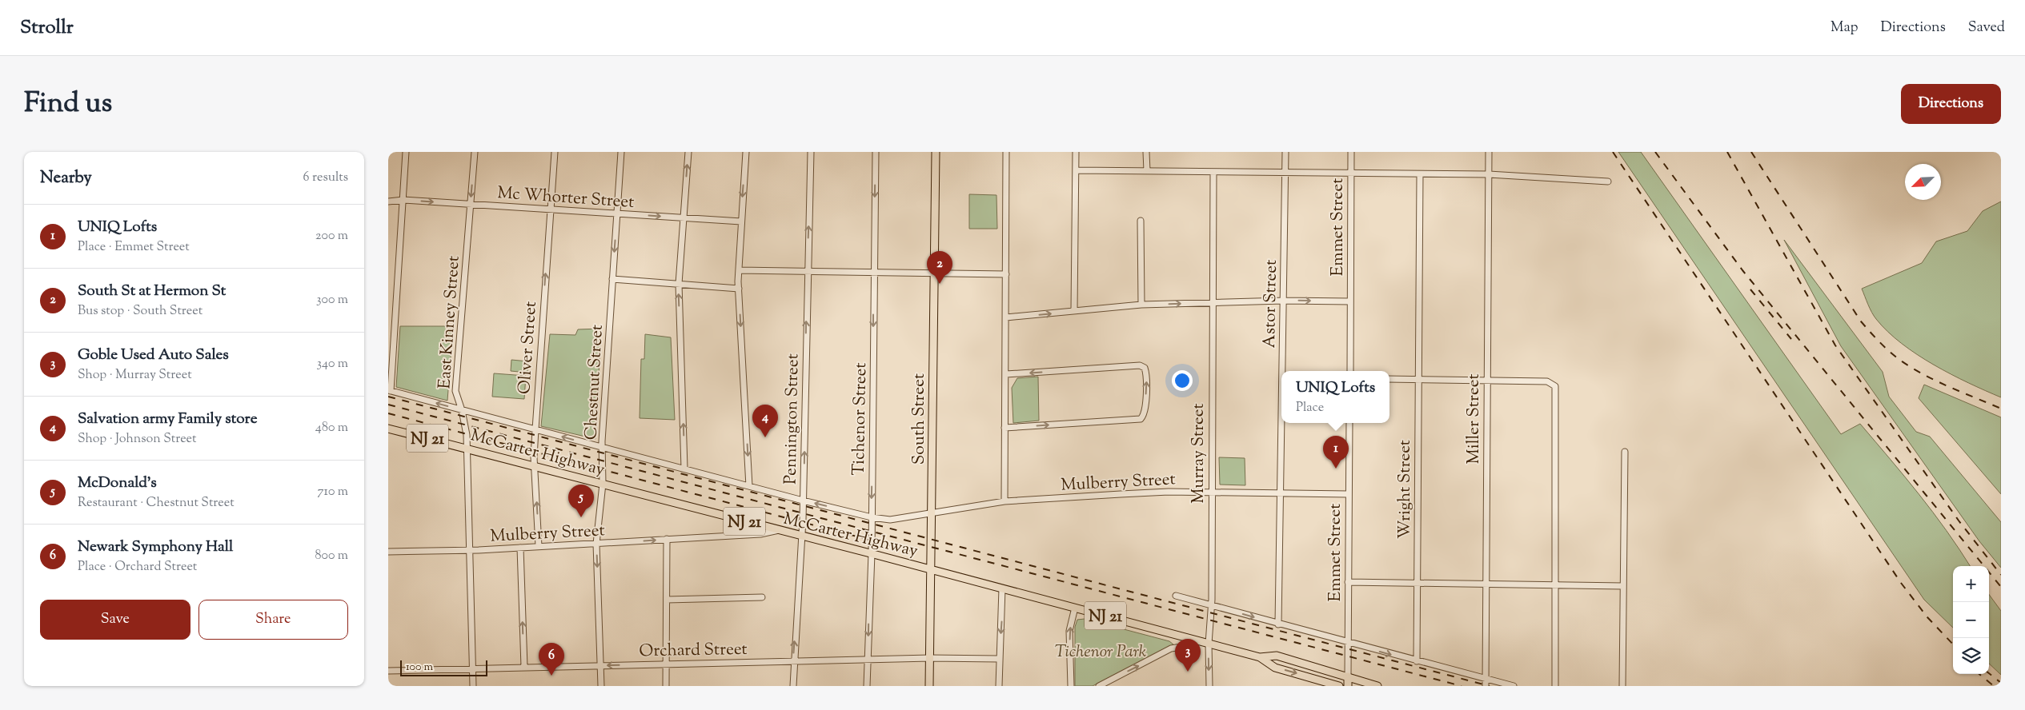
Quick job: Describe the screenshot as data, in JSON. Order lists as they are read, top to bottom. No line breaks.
{"streets":{"main road":["Emmet Street","South Street","NJ 21","McCarter Highway"],"street":["Mc Whorter Street","Astor Street","East Kinney Street","Oliver Street","Chestnut Street","Pennington Street","Tichenor Street","Miller Street","Murray Street","Mulberry Street","Wright Street","Orchard Street"]},"crossings":[["Mc Whorter Street","East Kinney Street"],["Mc Whorter Street","Oliver Street"],["Mc Whorter Street","Chestnut Street"],["Emmet Street","McCarter Highway"],["Emmet Street","Mulberry Street"],["Astor Street","Mulberry Street"],["East Kinney Street","McCarter Highway"],["East Kinney Street","Mulberry Street"],["East Kinney Street","Orchard Street"],["Oliver Street","McCarter Highway"],["Oliver Street","Mulberry Street"],["Chestnut Street","McCarter Highway"],["Chestnut Street","Mulberry Street"],["Chestnut Street","Orchard Street"],["Pennington Street","McCarter Highway"],["Pennington Street","Mulberry Street"],["Pennington Street","Orchard Street"],["Tichenor Street","McCarter Highway"],["Tichenor Street","Mulberry Street"],["Tichenor Street","Orchard Street"],["South Street","McCarter Highway"],["South Street","Mulberry Street"],["South Street","Orchard Street"],["McCarter Highway","Murray Street"],["McCarter Highway","Mulberry Street"],["Murray Street","Mulberry Street"]],"one_way":["Mc Whorter Street","Oliver Street","Pennington Street","Tichenor Street"],"parks":["Tichenor Park"],"scale_bar":"100 m","north":"bottom left","page":{"header":"Strollr","nav":["Map","Directions","Saved"],"title":"Find us","buttons":["Directions",["Save","Share"]],"heading":["Nearby","6 results"],"list":[{"mark":"1","name":"UNIQ Lofts","note":"Place · Emmet Street","value":"200 m"},{"mark":"2","name":"South St at Hermon St","note":"Bus stop · South Street","value":"300 m"},{"mark":"3","name":"Goble Used Auto Sales","note":"Shop · Murray Street","value":"340 m"},{"mark":"4","name":"Salvation army Family store","note":"Shop · Johnson Street","value":"480 m"},{"mark":"5","name":"McDonald's","note":"Restaurant · Chestnut Street","value":"710 m"},{"mark":"6","name":"Newark Symphony Hall","note":"Place · Orchard Street","value":"800 m"}],"pins":["2","4","1","5","3","6"],"popup":["UNIQ Lofts","Place"],"map_buttons":["+","−"],"scale":"100 m"}}
